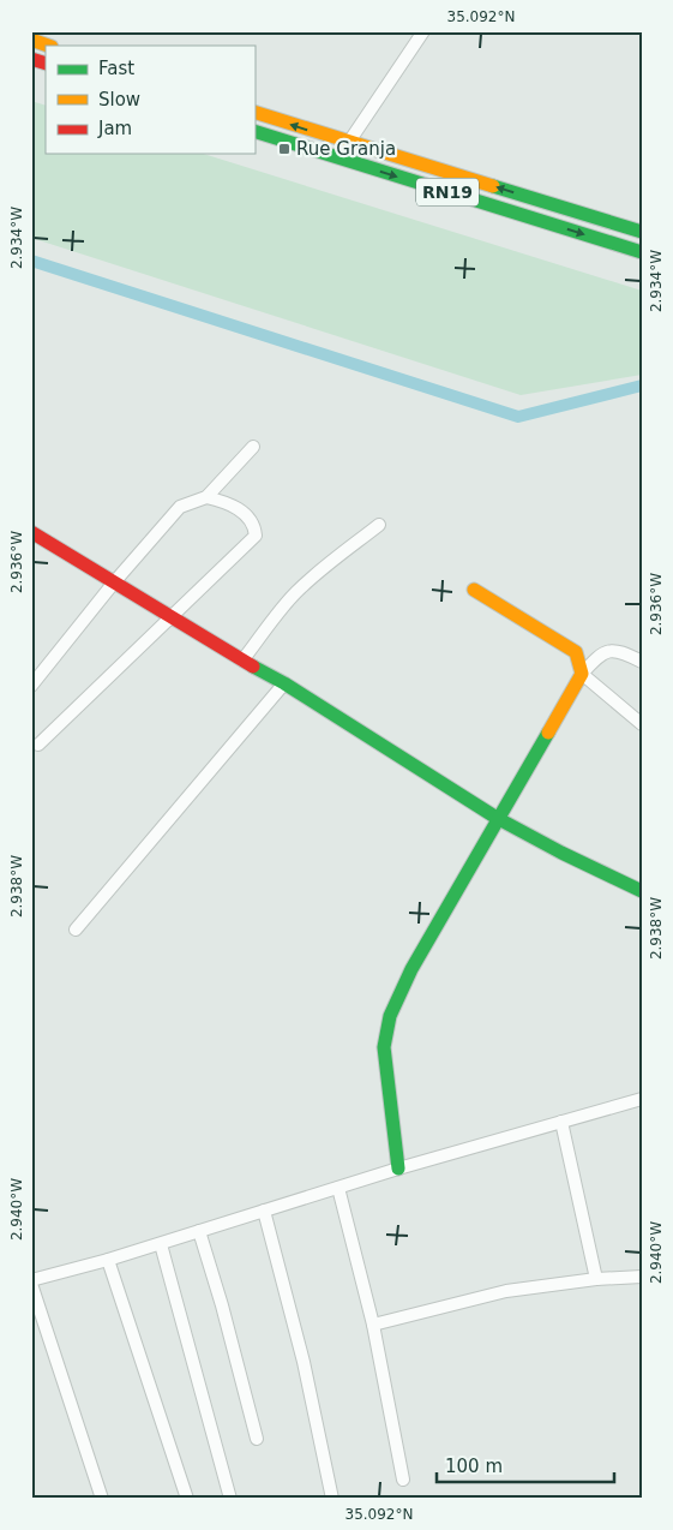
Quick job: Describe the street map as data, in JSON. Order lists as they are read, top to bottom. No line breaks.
{"streets":{"main road":["RN19"]},"places":{"transit":["Rue Granja"]},"legend":["Fast","Slow","Jam"],"scale_bar":"100 m","coordinates":["35.092°N","2.934°W","2.936°W","2.938°W","2.940°W"]}
